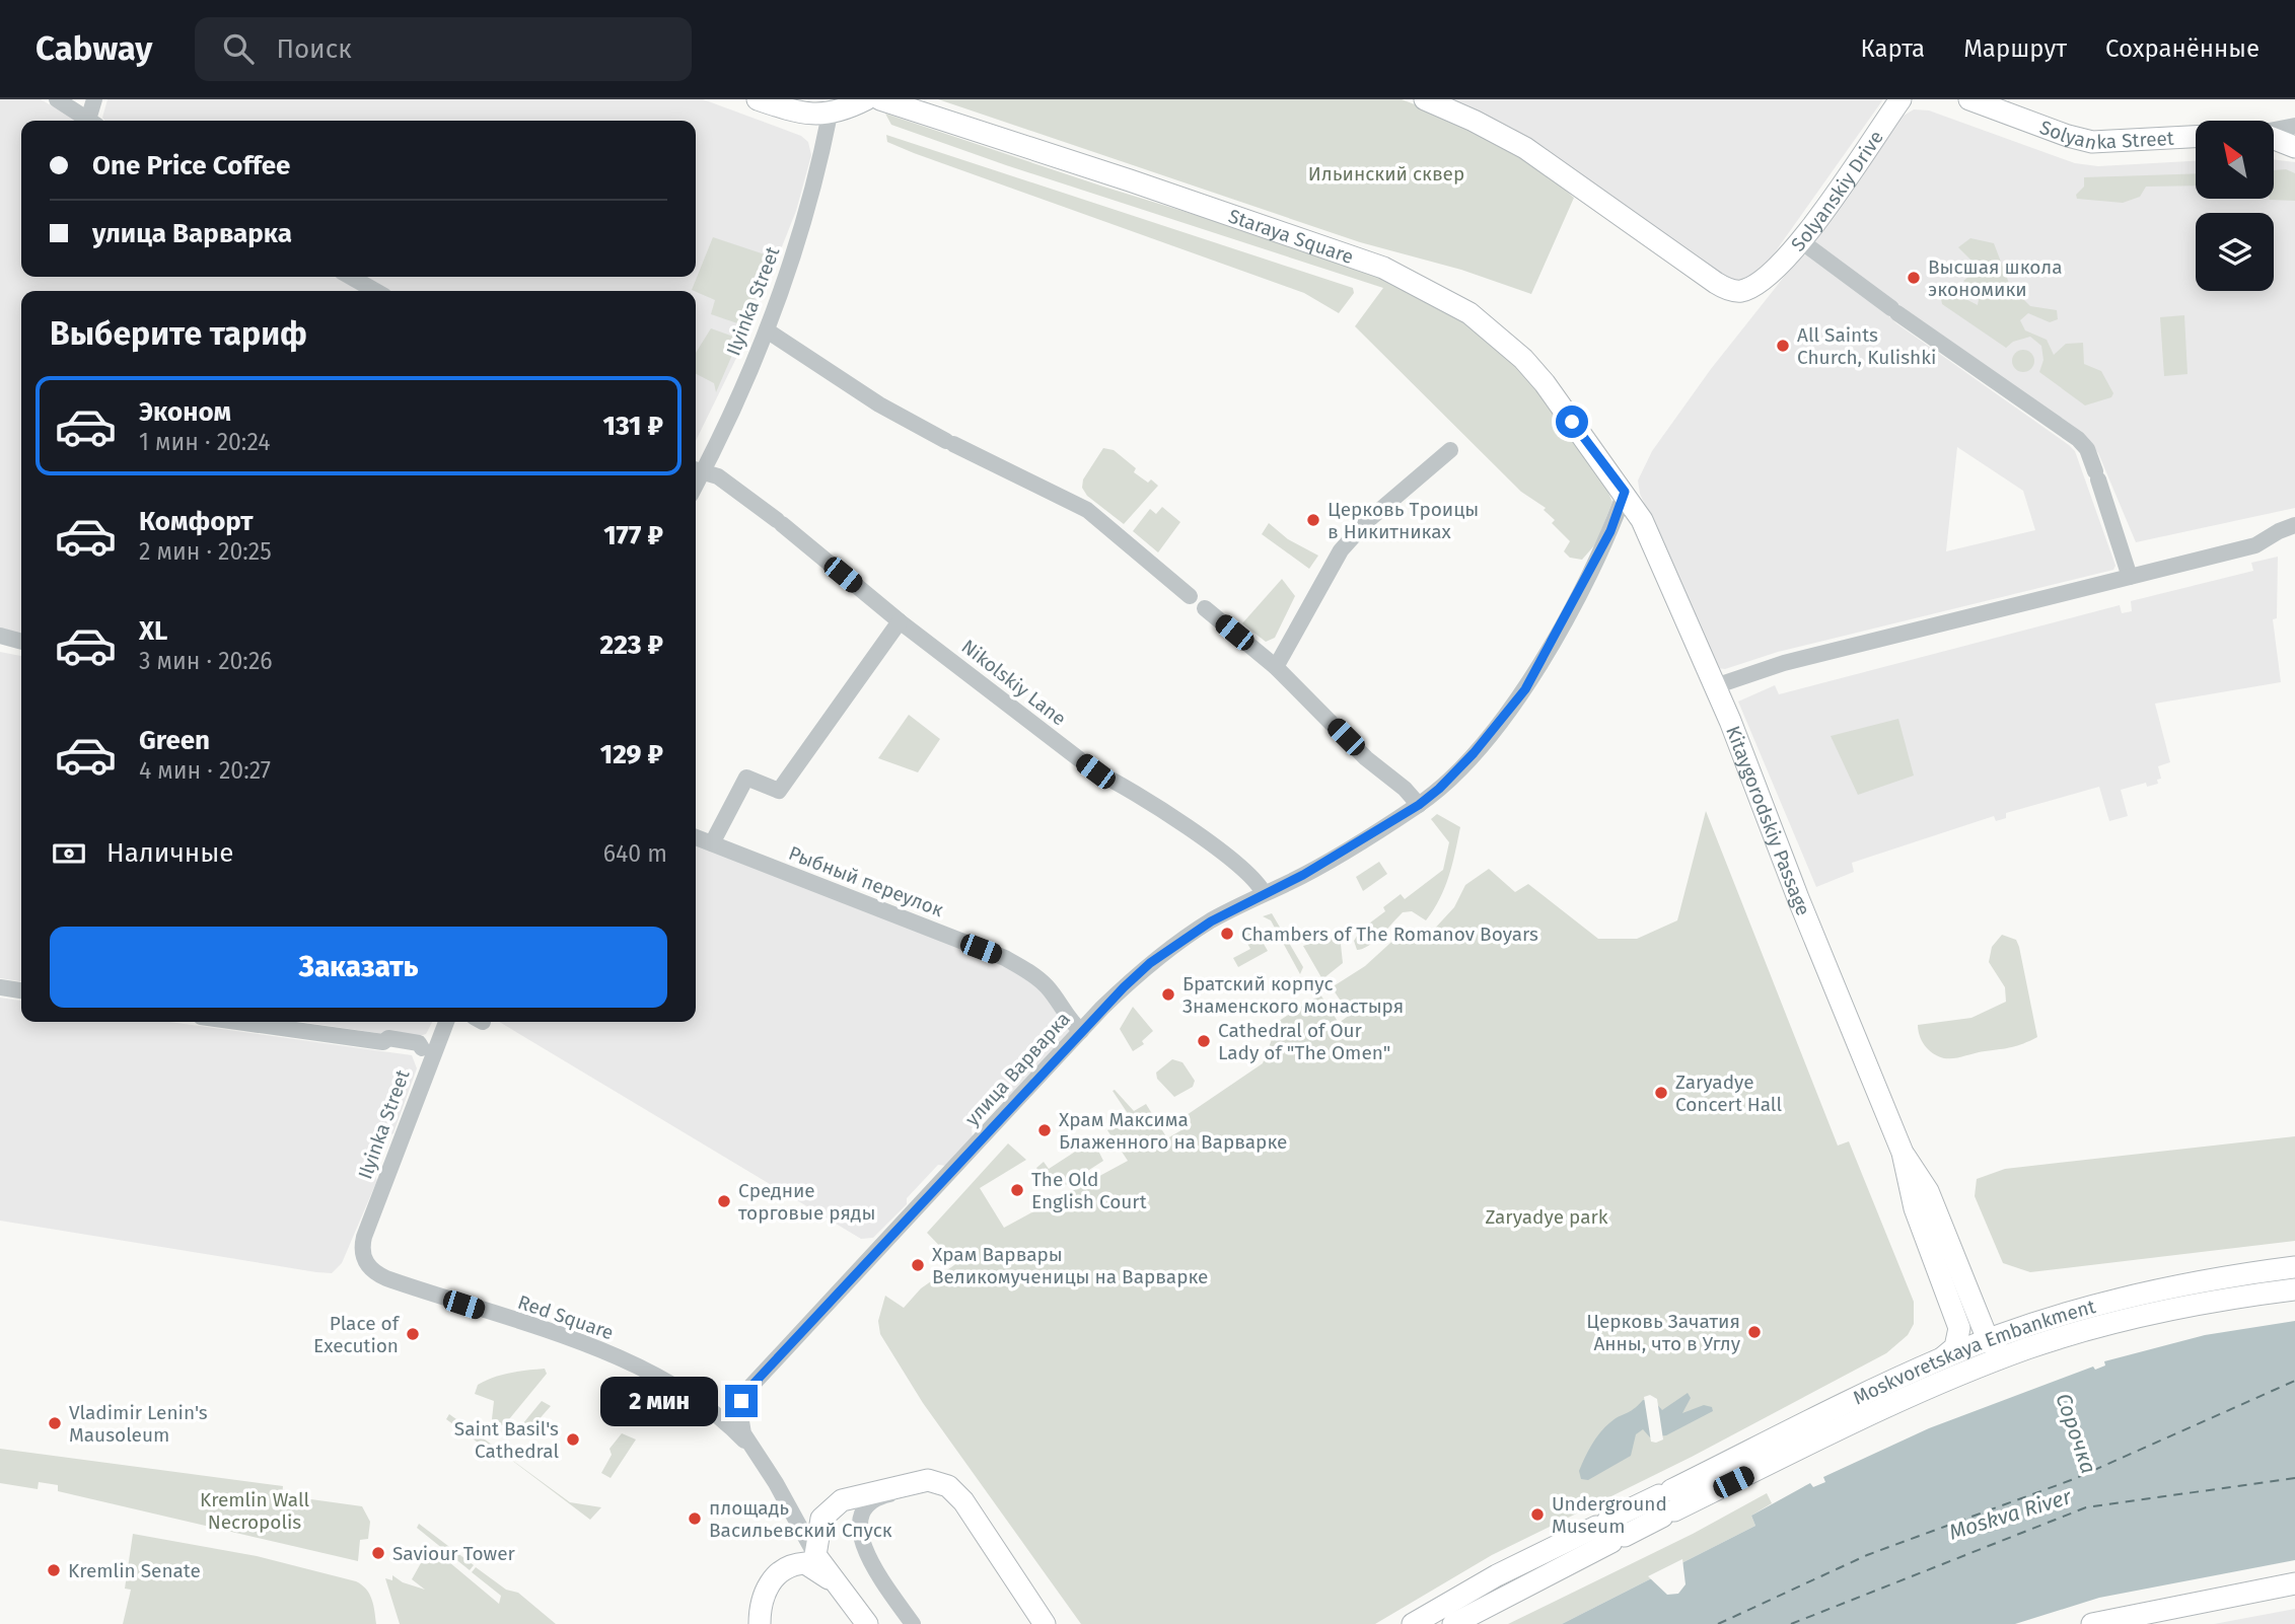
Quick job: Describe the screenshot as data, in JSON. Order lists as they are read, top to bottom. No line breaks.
{"streets":{"main road":["Solyanka Street","Solyanskiy Drive","Staraya Square","Kitaygorodskiy Passage","Moskvoretskaya Embankment"],"street":["Ilyinka Street","Рыбный переулок","улица Варварка","Red Square"]},"crossings":[["Staraya Square","Kitaygorodskiy Passage"],["Staraya Square","улица Варварка"],["Ilyinka Street","Red Square"],["Kitaygorodskiy Passage","улица Варварка"],["Рыбный переулок","улица Варварка"],["улица Варварка","Red Square"]],"water":["Сорочка","Moskva River"],"parks":["Ильинский сквер","Zaryadye park","Kremlin Wall Necropolis"],"places":["Высшая школа экономики","All Saints Church, Kulishki","Церковь Троицы в Никитниках","Chambers of The Romanov Boyars","Братский корпус Знаменского монастыря","Cathedral of Our Lady of \"The Omen\"","Zaryadye Concert Hall","Храм Максима Блаженного на Варварке","The Old English Court","Средние торговые ряды","Храм Варвары Великомученицы на Варварке","Церковь Зачатия Анны, что в Углу","Place of Execution","Vladimir Lenin's Mausoleum","Saint Basil's Cathedral","Underground Museum","площадь Васильевский Спуск","Saviour Tower","Kremlin Senate"],"north":"top left","page":{"header":"Cabway","search":"Поиск","nav":["Карта","Маршрут","Сохранённые"],"banner":["One Price Coffee","улица Варварка"],"heading":"Выберите тариф","list":[{"name":"Эконом","note":"1 мин · 20:24","value":"131 ₽"},{"name":"Комфорт","note":"2 мин · 20:25","value":"177 ₽"},{"name":"XL","note":"3 мин · 20:26","value":"223 ₽"},{"name":"Green","note":"4 мин · 20:27","value":"129 ₽"}],"pay":["Наличные","640 m"],"buttons":"Заказать","bubble":"2 мин"}}
